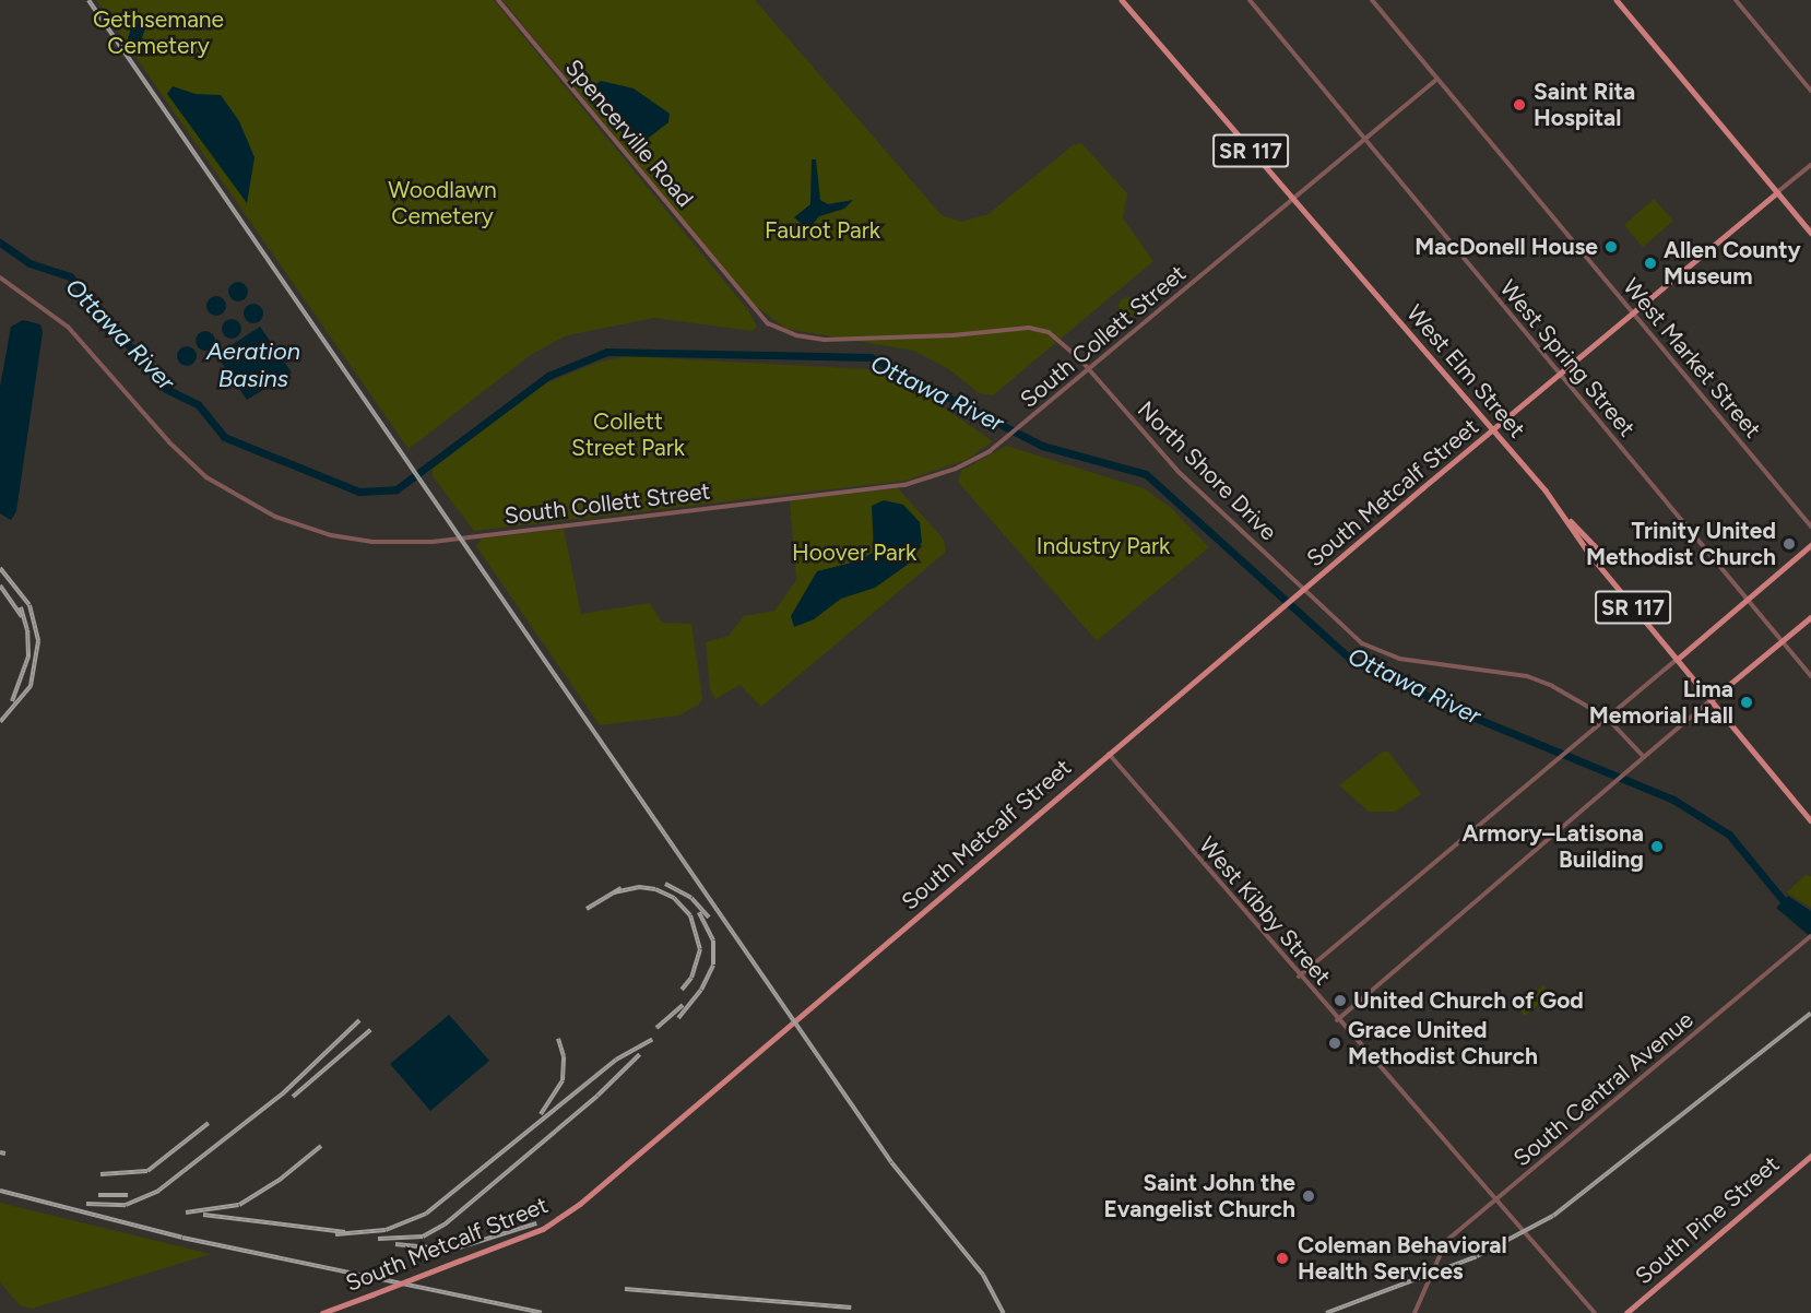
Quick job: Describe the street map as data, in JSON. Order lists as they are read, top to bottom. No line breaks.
{"streets":{"main road":["SR 117","West Elm Street","South Metcalf Street","South Pine Street"],"street":["Spencerville Road","South Collett Street","West Spring Street","West Market Street","North Shore Drive","West Kibby Street","South Central Avenue"]},"crossings":[["Spencerville Road","North Shore Drive"],["South Collett Street","West Spring Street"],["South Collett Street","West Market Street"],["South Collett Street","West Elm Street"],["South Collett Street","North Shore Drive"],["West Spring Street","South Metcalf Street"],["West Market Street","South Metcalf Street"],["West Elm Street","South Metcalf Street"],["North Shore Drive","South Metcalf Street"],["South Metcalf Street","West Kibby Street"],["West Kibby Street","South Central Avenue"]],"water":["Ottawa River","Aeration Basins"],"parks":["Gethsemane Cemetery","Woodlawn Cemetery","Faurot Park","Collett Street Park","Industry Park","Hoover Park"],"places":["Saint Rita Hospital","MacDonell House","Allen County Museum","Trinity United Methodist Church","Lima Memorial Hall","Armory–Latisona Building","United Church of God","Grace United Methodist Church","Saint John the Evangelist Church","Coleman Behavioral Health Services"]}
